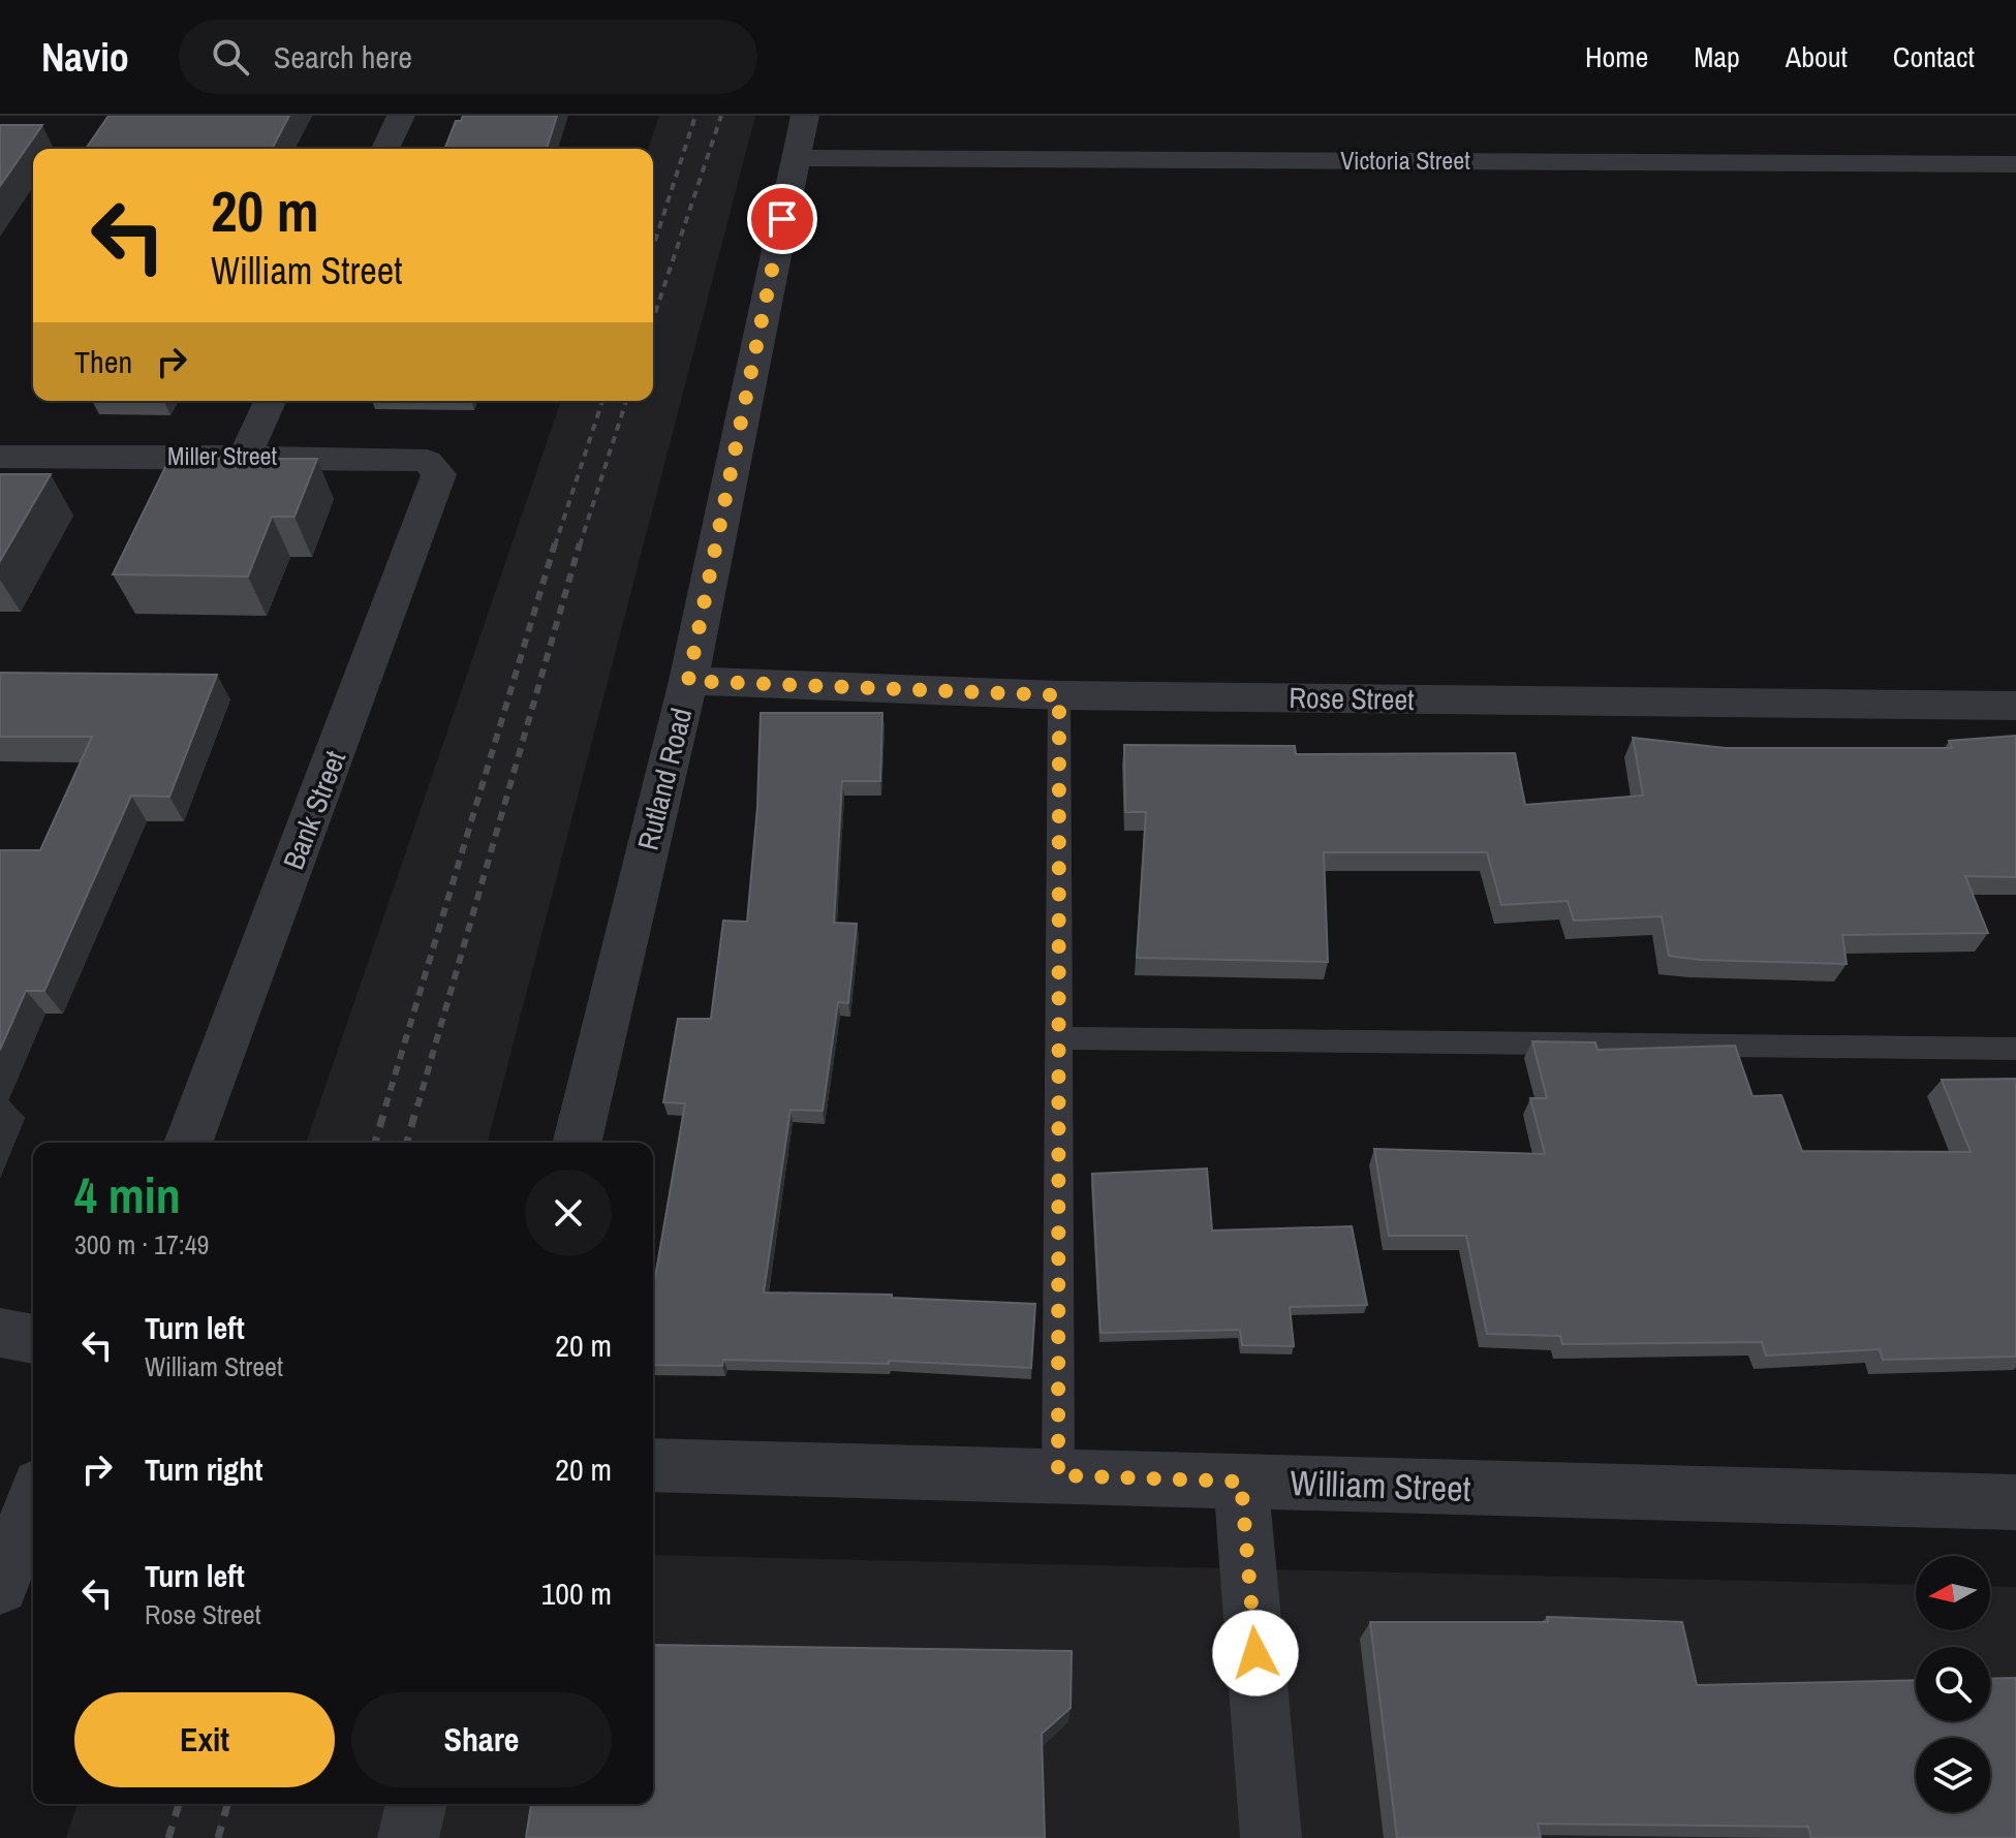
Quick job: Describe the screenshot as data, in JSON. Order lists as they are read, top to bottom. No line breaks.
{"streets":{"street":["Victoria Street","Miller Street","Rose Street","Rutland Road","Bank Street","William Street"]},"crossings":[["Victoria Street","Rutland Road"],["Miller Street","Bank Street"],["Rose Street","Rutland Road"]],"north":"left","page":{"header":"Navio","search":"Search here","nav":["Home","Map","About","Contact"],"turn":["20 m","William Street"],"then":"Then","heading":["4 min","300 m · 17:49"],"list":[{"name":"Turn left","note":"William Street","value":"20 m"},{"name":"Turn right","value":"20 m"},{"name":"Turn left","note":"Rose Street","value":"100 m"}],"buttons":["Exit","Share"]}}
